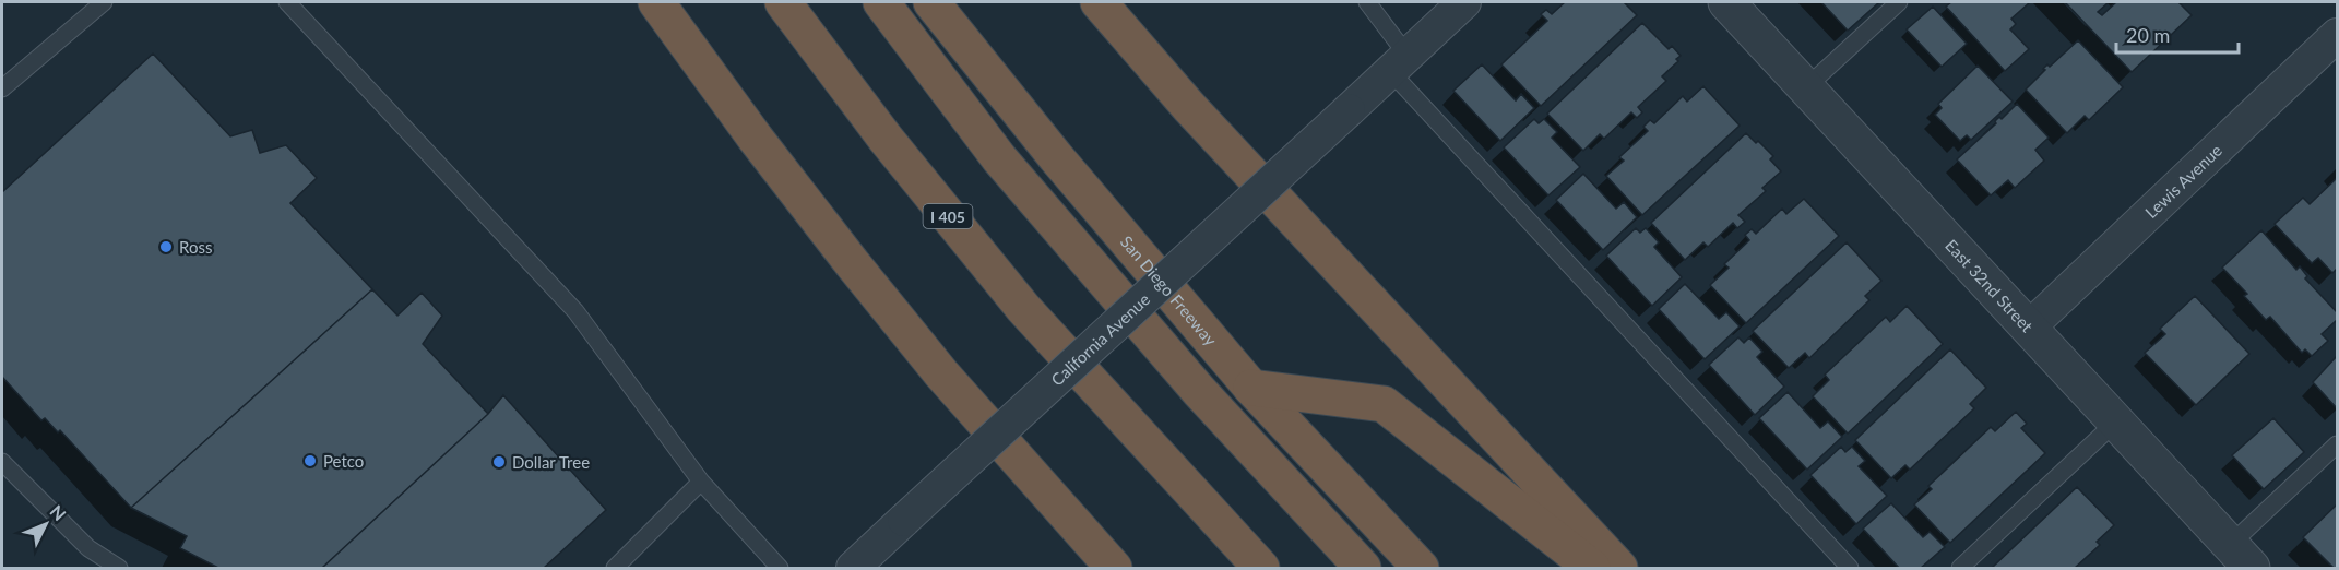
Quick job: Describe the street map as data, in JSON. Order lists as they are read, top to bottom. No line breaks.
{"streets":{"highway":["I 405","San Diego Freeway"],"street":["Lewis Avenue","East 32nd Street","California Avenue"]},"crossings":[["Lewis Avenue","East 32nd Street"]],"places":["Ross","Petco","Dollar Tree"],"scale_bar":"20 m","north":"top right"}
